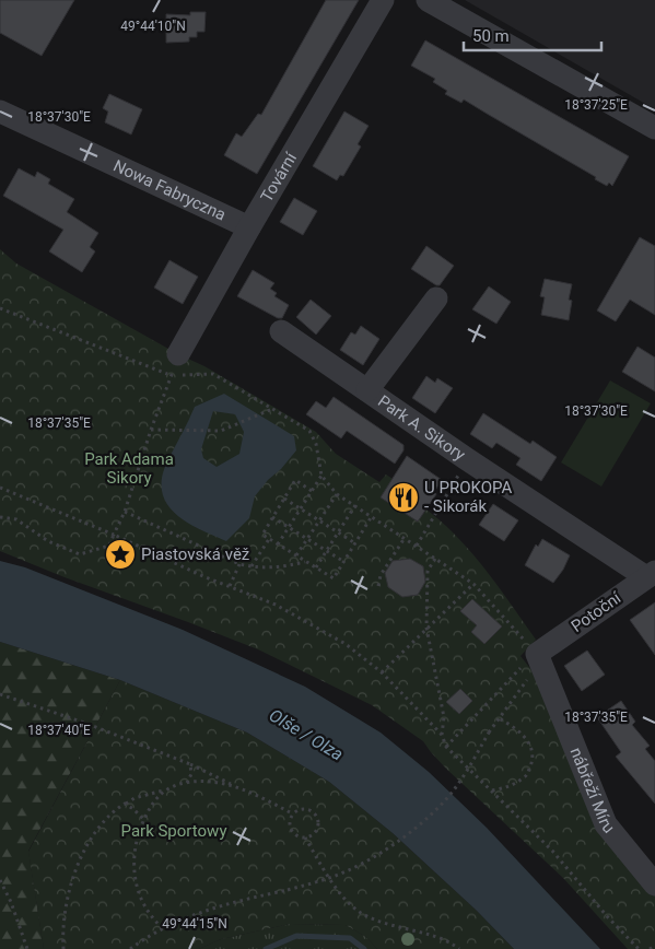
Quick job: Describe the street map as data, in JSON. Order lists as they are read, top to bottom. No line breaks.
{"streets":{"street":["Tovární","Nowa Fabryczna","Park A. Sikory","Potoční","nábřeží Míru"]},"crossings":[["Tovární","Nowa Fabryczna"],["Park A. Sikory","Potoční"],["Potoční","nábřeží Míru"]],"water":["Olše / Olza"],"parks":["Park Adama Sikory","Park Sportowy"],"places":{"restaurant":["U PROKOPA - Sikorák"],"place":["Piastovská věž"]},"scale_bar":"50 m","coordinates":["49°44'10\"N","18°37'25\"E","18°37'30\"E","18°37'35\"E","18°37'40\"E","49°44'15\"N"]}
